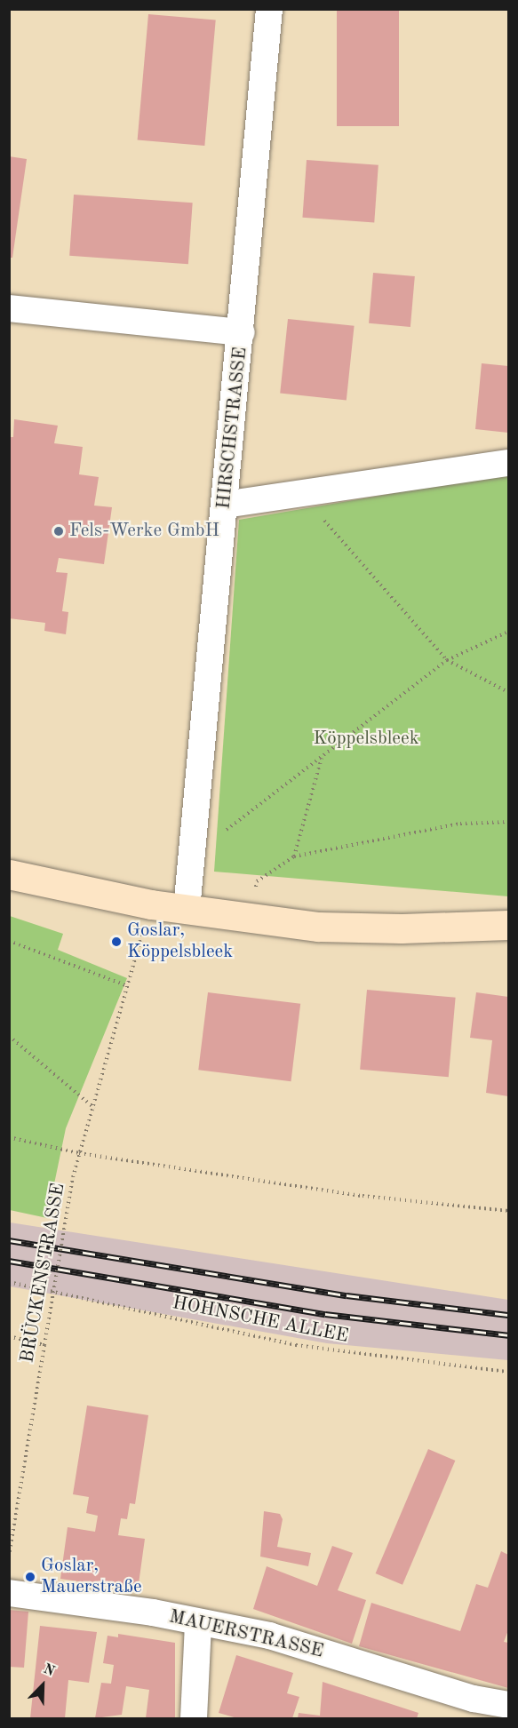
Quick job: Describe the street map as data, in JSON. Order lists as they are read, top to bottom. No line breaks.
{"streets":{"street":["HIRSCHSTRASSE","MAUERSTRASSE"],"path":["BRÜCKENSTRASSE","HOHNSCHE ALLEE"]},"parks":["Köppelsbleek"],"places":["Fels-Werke GmbH","Goslar, Köppelsbleek","Goslar, Mauerstraße"],"north":"top right"}
